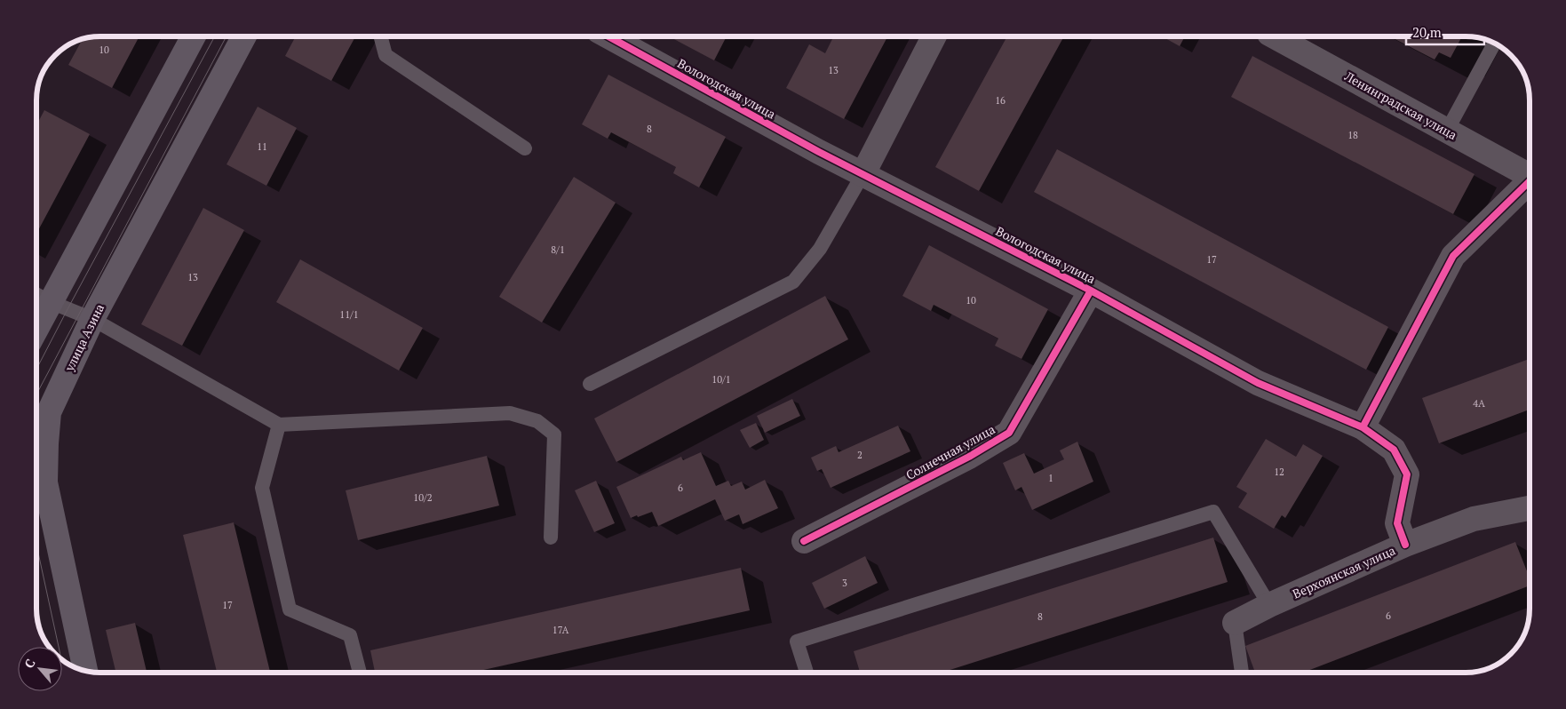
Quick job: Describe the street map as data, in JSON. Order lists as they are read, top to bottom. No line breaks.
{"streets":{"main road":["улица Азина"],"street":["Вологодская улица","Ленинградская улица","Солнечная улица","Верхоянская улица"]},"crossings":[["Вологодская улица","Солнечная улица"],["Вологодская улица","Верхоянская улица"]],"house_numbers":["10","13","16","8","18","11","8/1","17","13","10","11/1","10/1","4А","2","12","1","6","10/2","3","17","6","8","17А"],"scale_bar":"20 m","north":"top left"}
